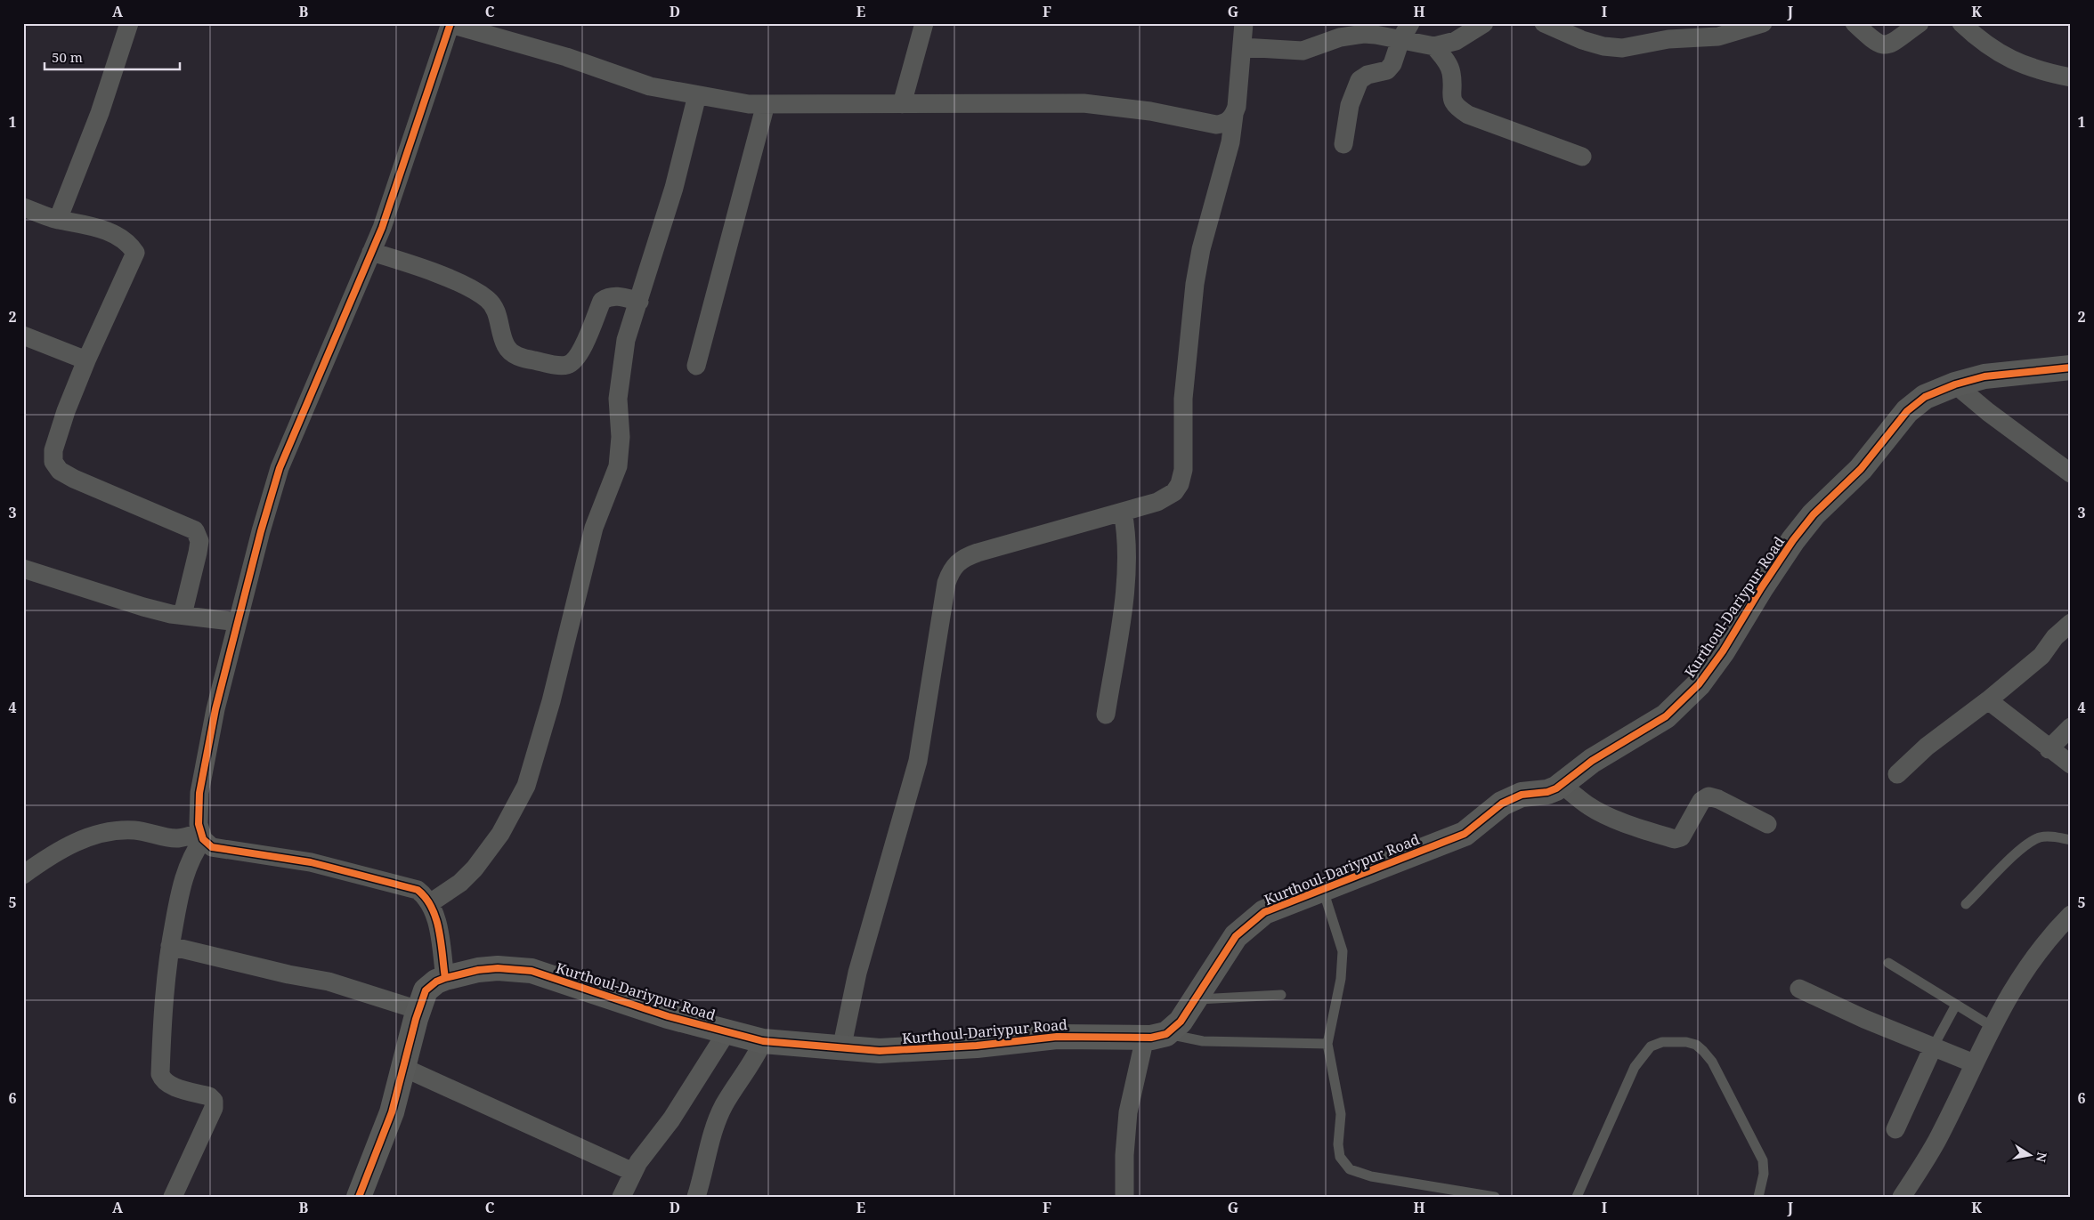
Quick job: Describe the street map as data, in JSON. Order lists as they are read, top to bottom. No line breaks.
{"streets":{"street":["Kurthoul-Dariypur Road"]},"scale_bar":"50 m","north":"right","grid":{"columns":["A","B","C","D","E","F","G","H","I","J","K"],"rows":["1","2","3","4","5","6"]}}
